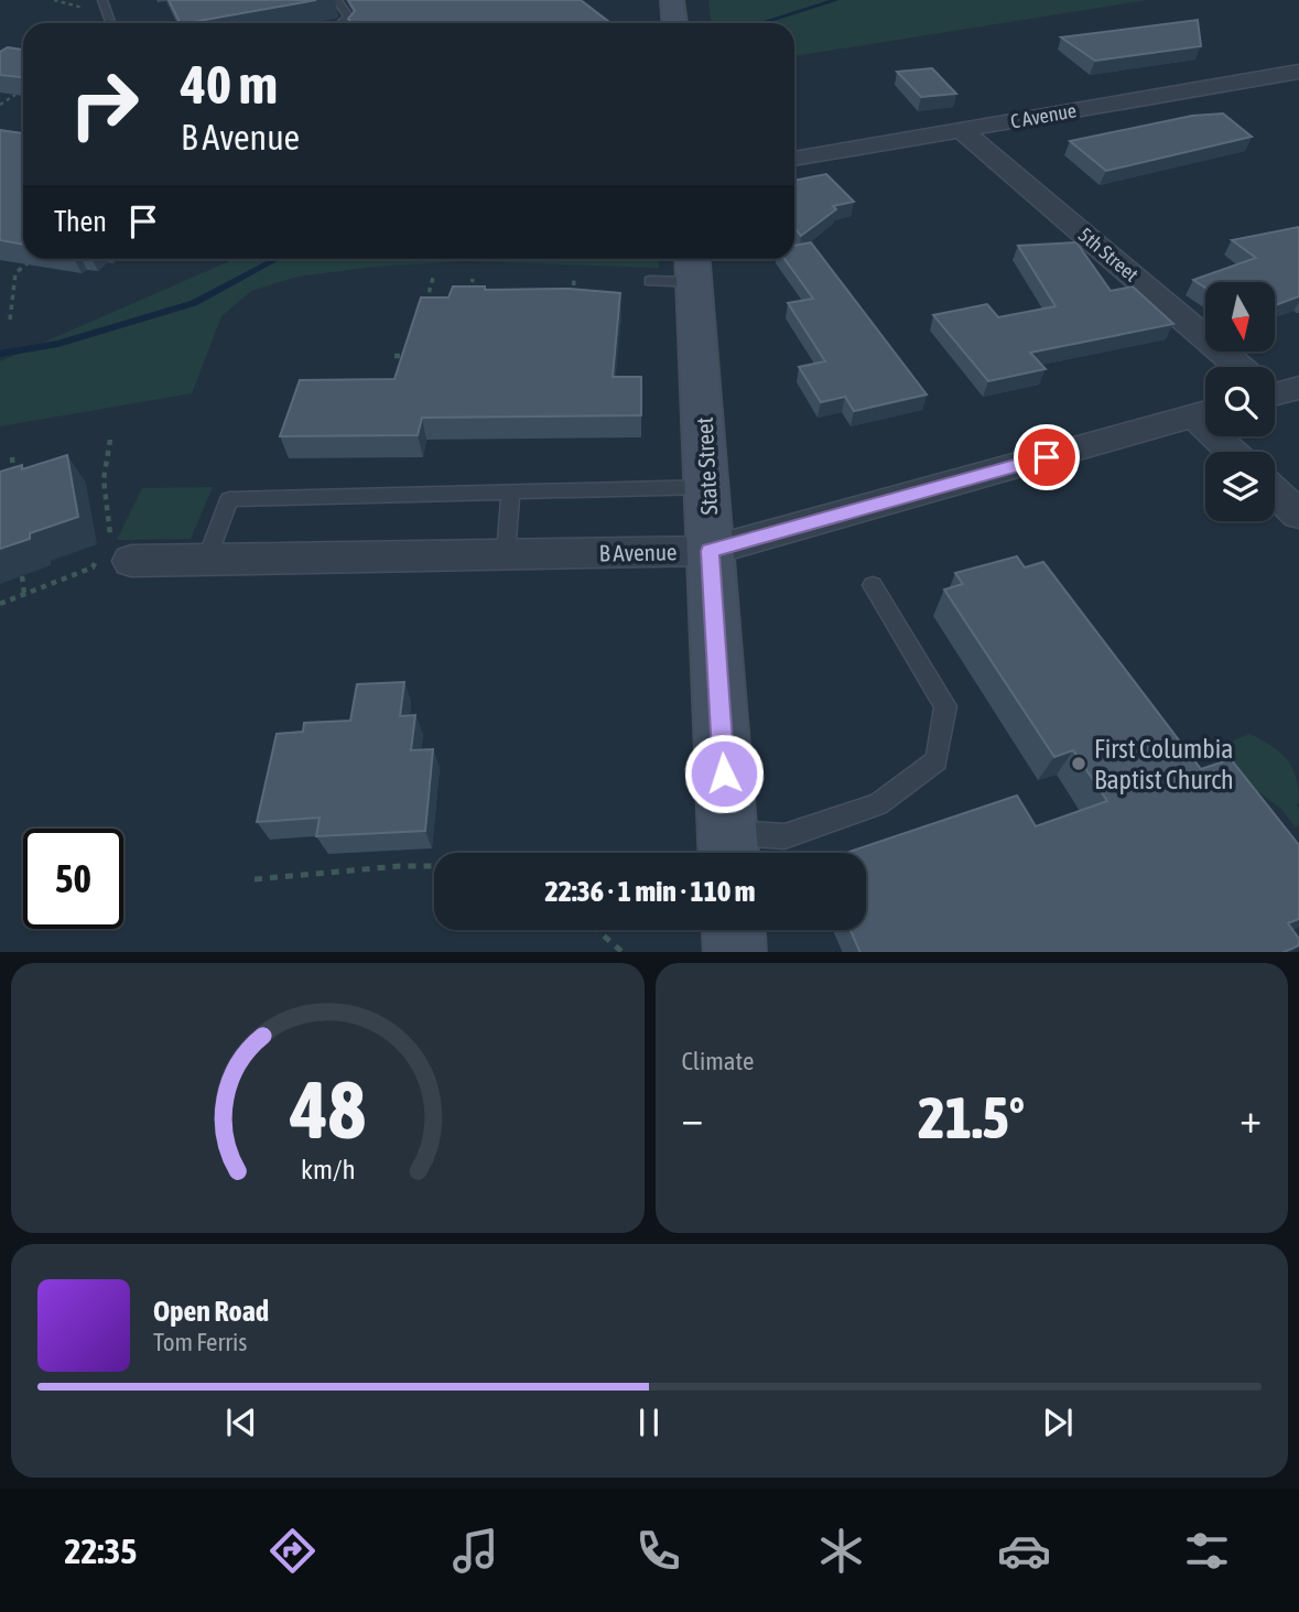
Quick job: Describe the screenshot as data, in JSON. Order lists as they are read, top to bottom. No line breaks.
{"streets":{"main road":["State Street"],"street":["C Avenue","5th Street","B Avenue"]},"crossings":[["C Avenue","5th Street"],["State Street","B Avenue"]],"places":["First Columbia Baptist Church"],"north":"bottom","page":{"turn":["40 m","B Avenue"],"then":"Then","limit":"50","trip":"22:36 · 1 min · 110 m","tile":"Climate","heat":["−","21.5°","+"],"song":["Open Road","Tom Ferris"],"tabs":"22:35","gauge":["48","km/h"]}}
